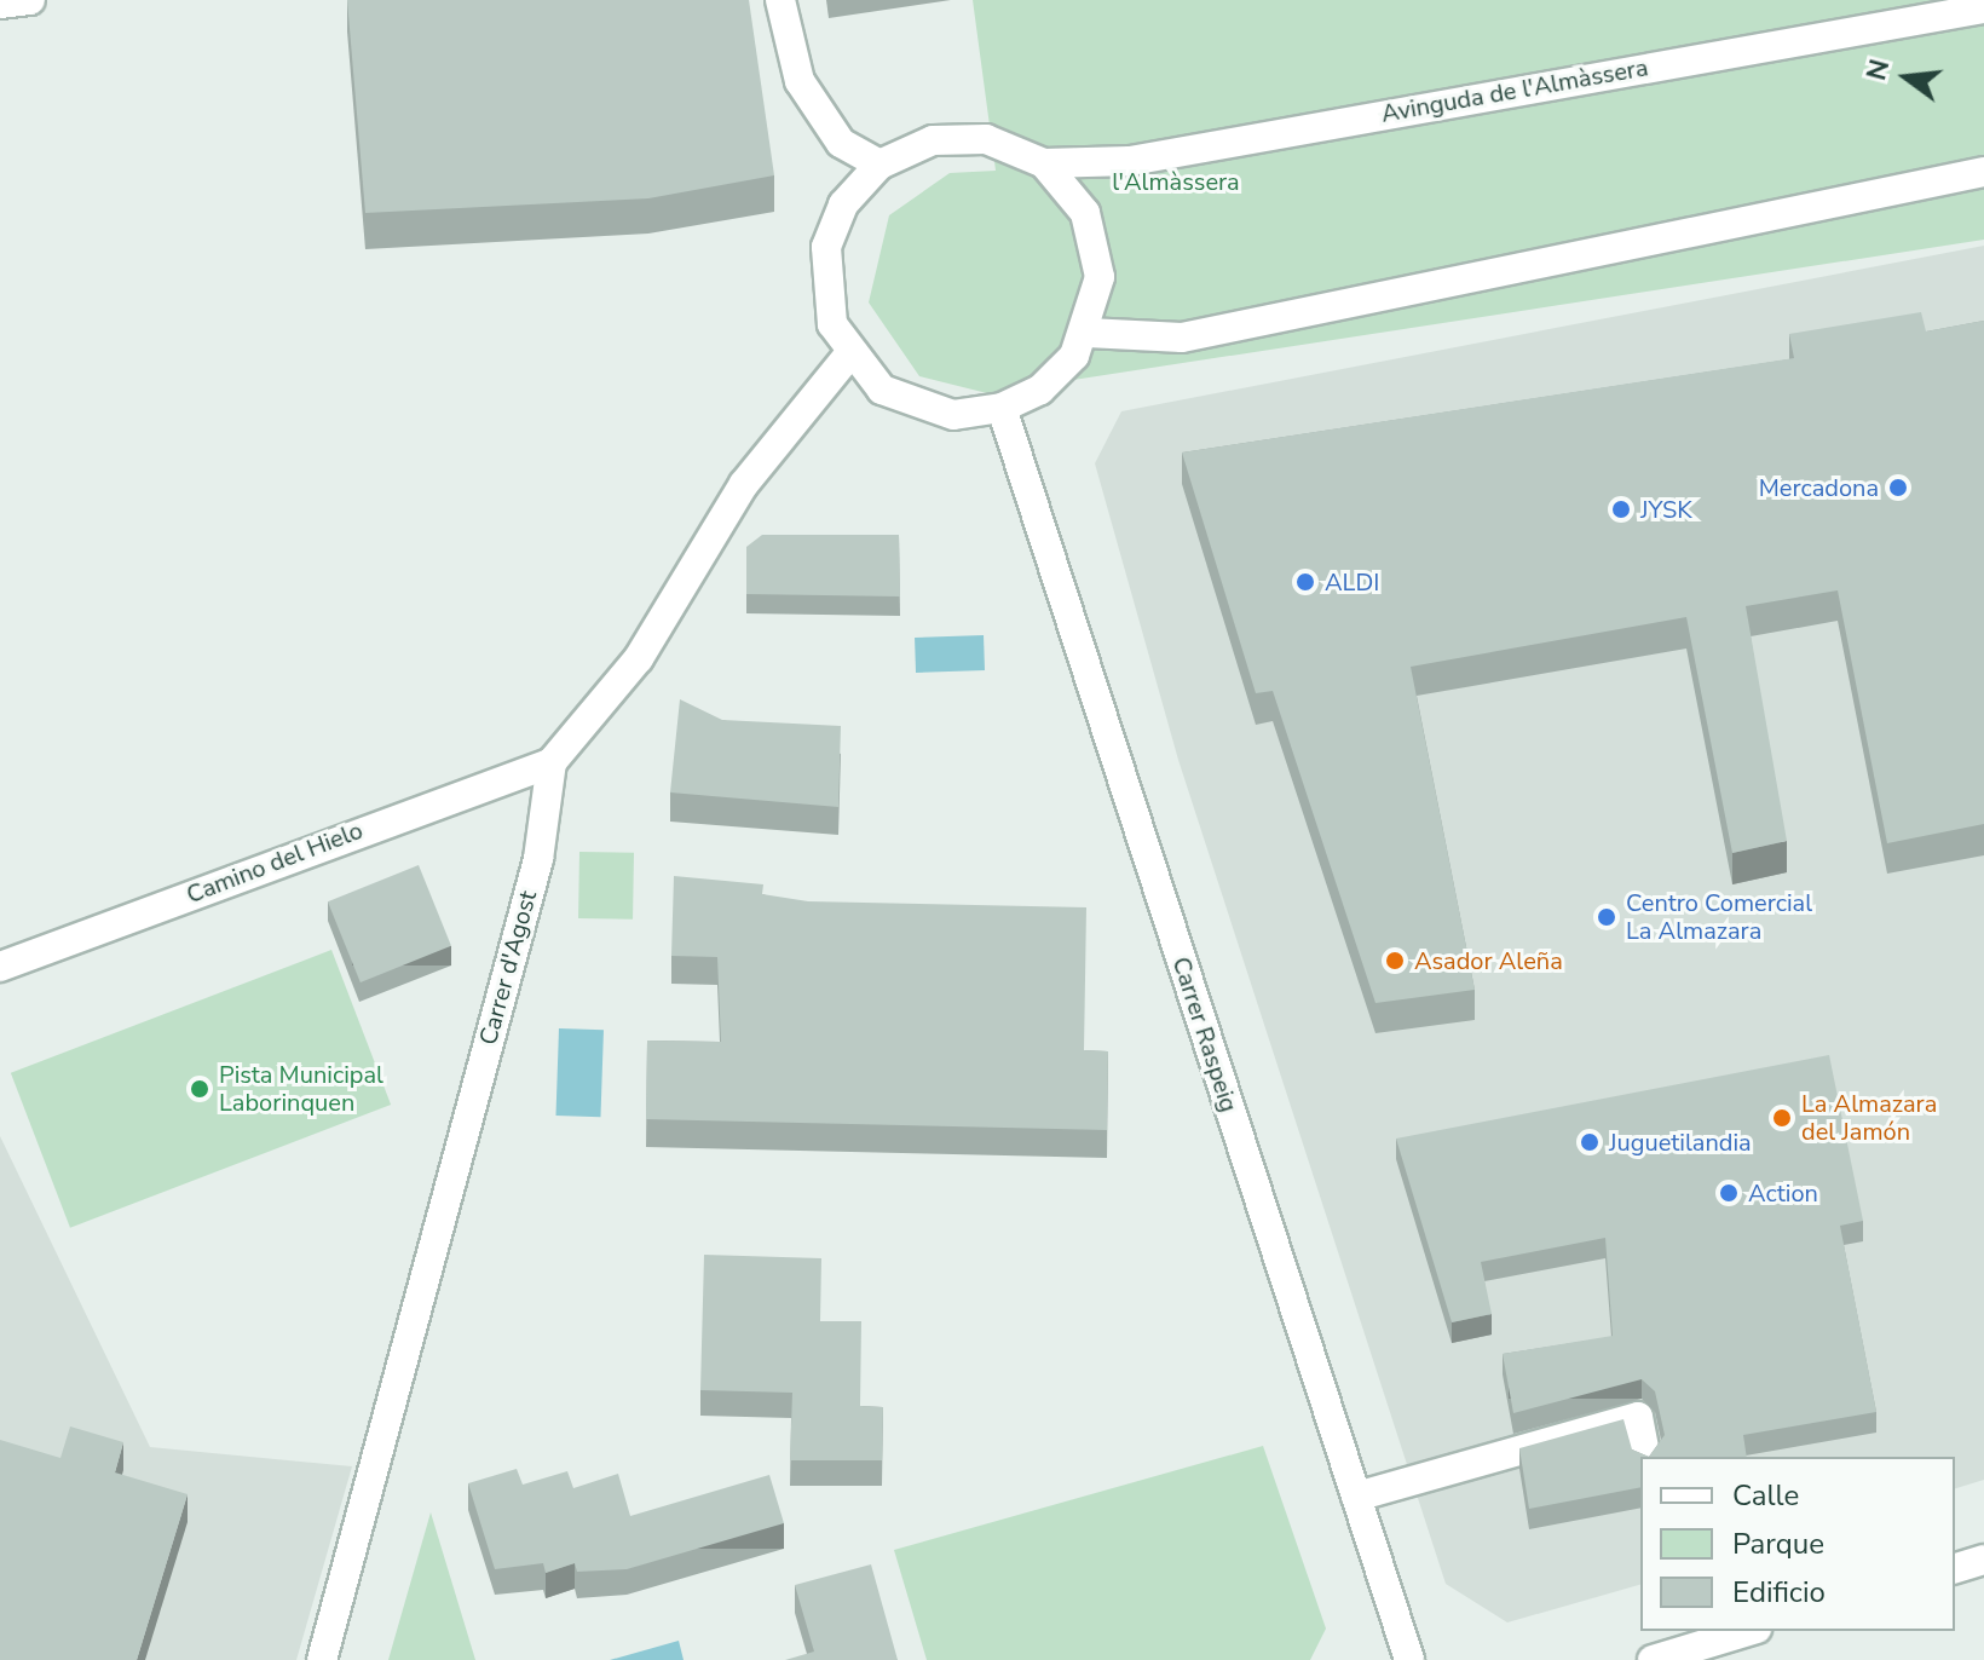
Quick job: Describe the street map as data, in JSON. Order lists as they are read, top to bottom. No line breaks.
{"streets":{"street":["Avinguda de l'Almàssera","Camino del Hielo","Carrer d'Agost","Carrer Raspeig"]},"crossings":[["Avinguda de l'Almàssera","Carrer Raspeig"],["Camino del Hielo","Carrer d'Agost"]],"parks":["l'Almàssera"],"places":["Mercadona","JYSK","ALDI","Centro Comercial La Almazara","Asador Aleña","Pista Municipal Laborinquen","La Almazara del Jamón","Juguetilandia","Action"],"legend":["Calle","Parque","Edificio"],"north":"left"}
